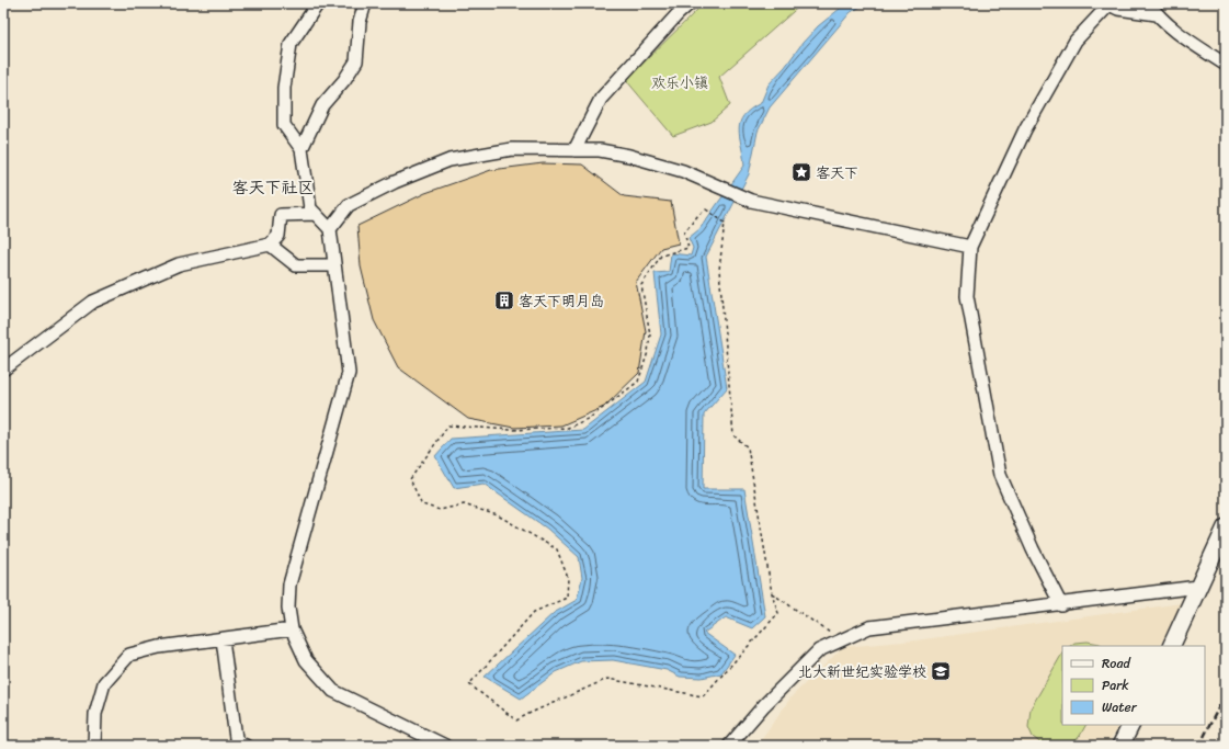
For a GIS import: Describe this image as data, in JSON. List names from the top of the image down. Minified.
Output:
{"districts":["客天下社区"],"parks":["欢乐小镇"],"places":{"place":["客天下"],"building":["客天下明月岛"],"school or university":["北大新世纪实验学校"]},"legend":["Road","Park","Water"]}
